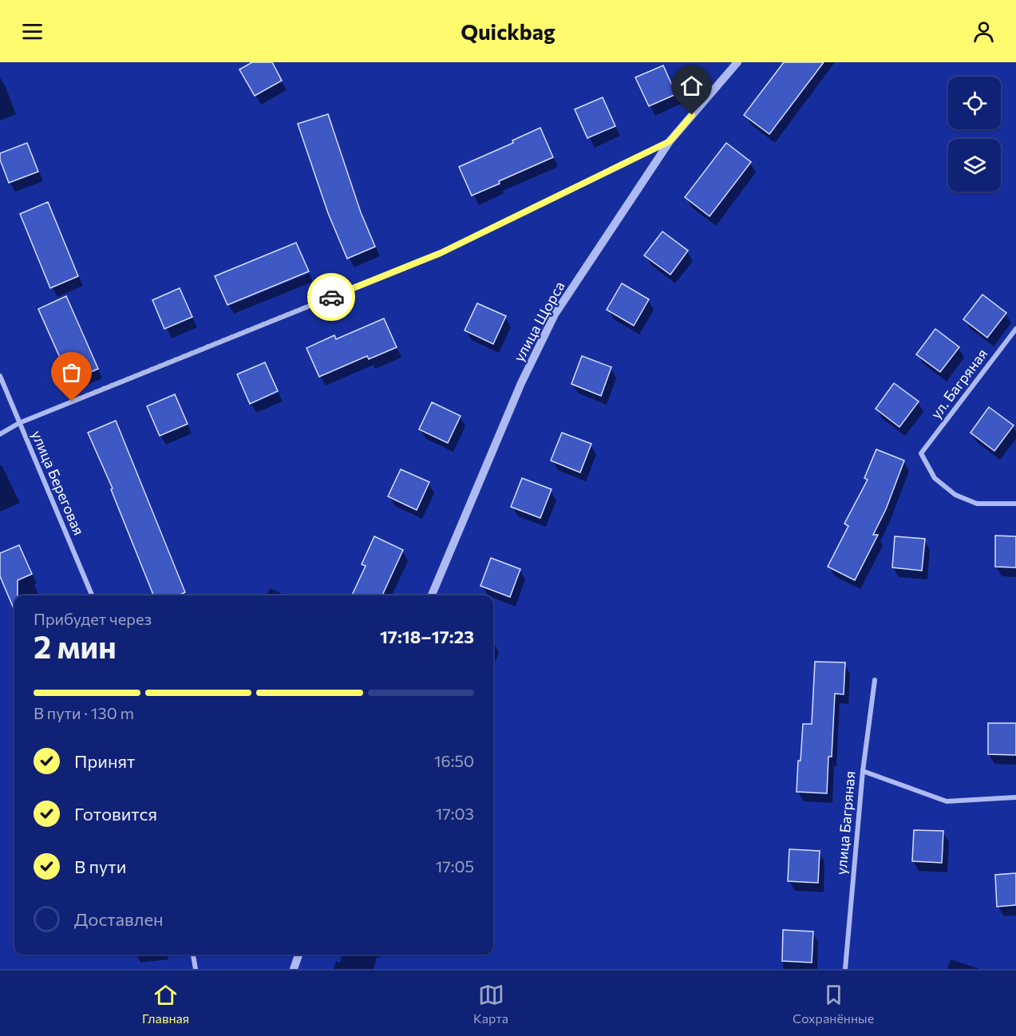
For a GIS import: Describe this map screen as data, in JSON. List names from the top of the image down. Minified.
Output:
{"streets":{"street":["улица Щорса","ул. Багряная","улица Береговая","улица Багряная"]},"page":{"header":"Quickbag","heading":["2 мин","Прибудет через","17:18–17:23"],"bar":"В пути · 130 m","list":[["Принят","16:50"],["Готовится","17:03"],["В пути","17:05"],"Доставлен"],"tabs":["Главная","Карта","Сохранённые"]}}
